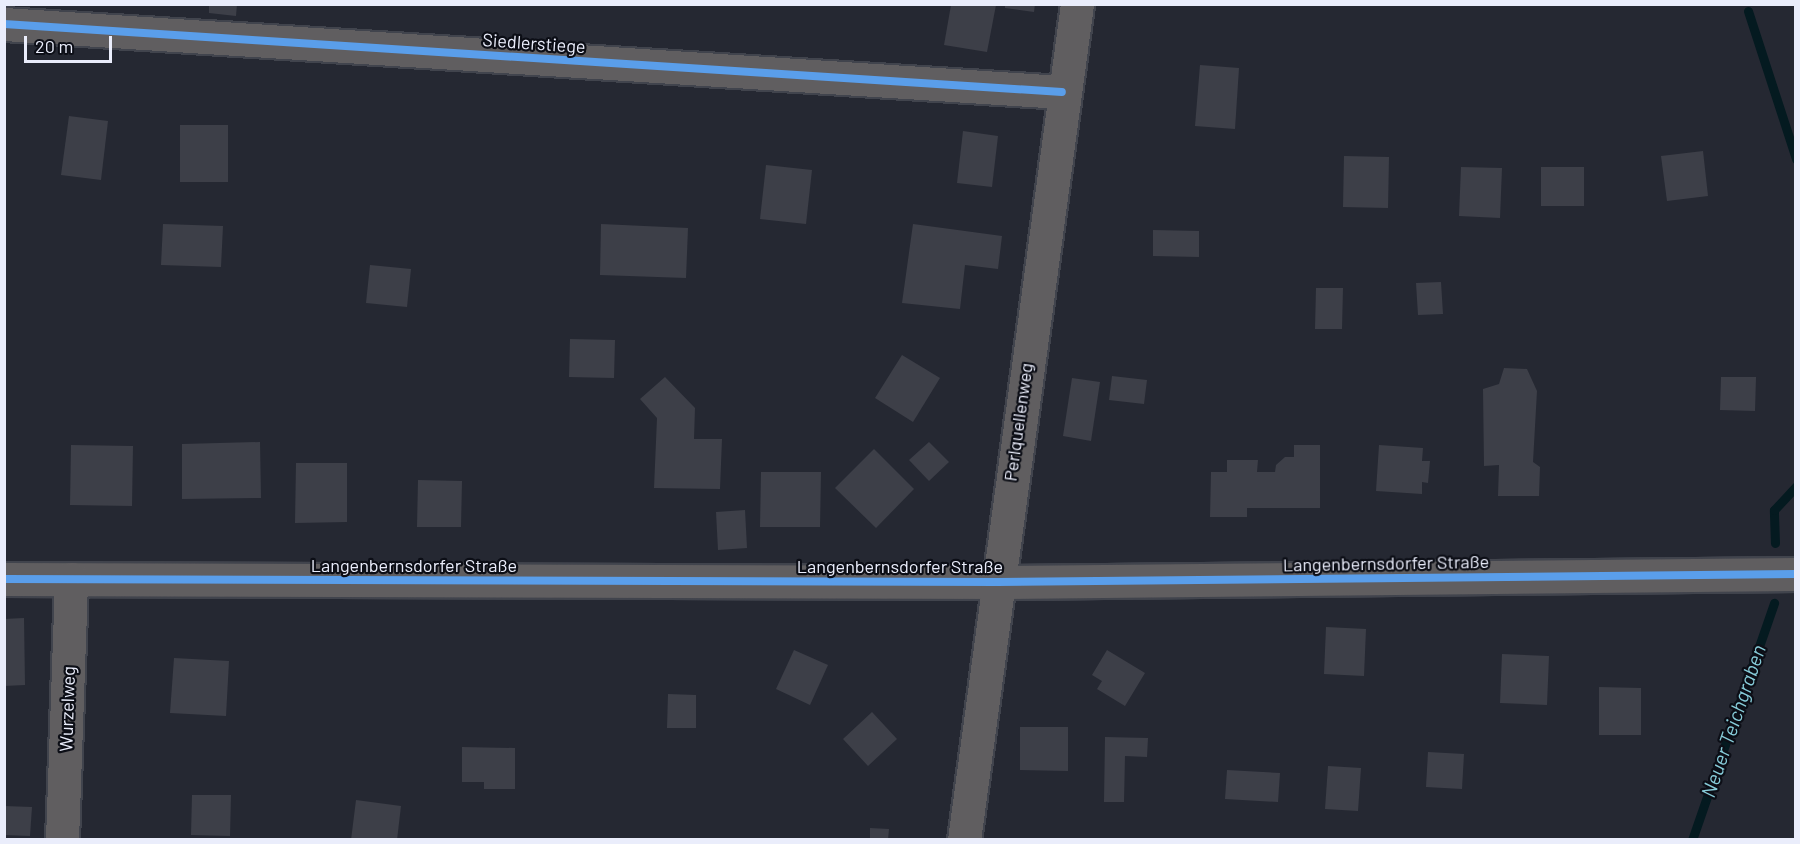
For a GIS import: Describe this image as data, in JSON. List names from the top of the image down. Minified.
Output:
{"streets":{"street":["Siedlerstiege","Perlquellenweg","Langenbernsdorfer Straße","Wurzelweg"]},"crossings":[["Siedlerstiege","Perlquellenweg"],["Perlquellenweg","Langenbernsdorfer Straße"],["Langenbernsdorfer Straße","Wurzelweg"]],"water":["Neuer Teichgraben"],"scale_bar":"20 m"}
